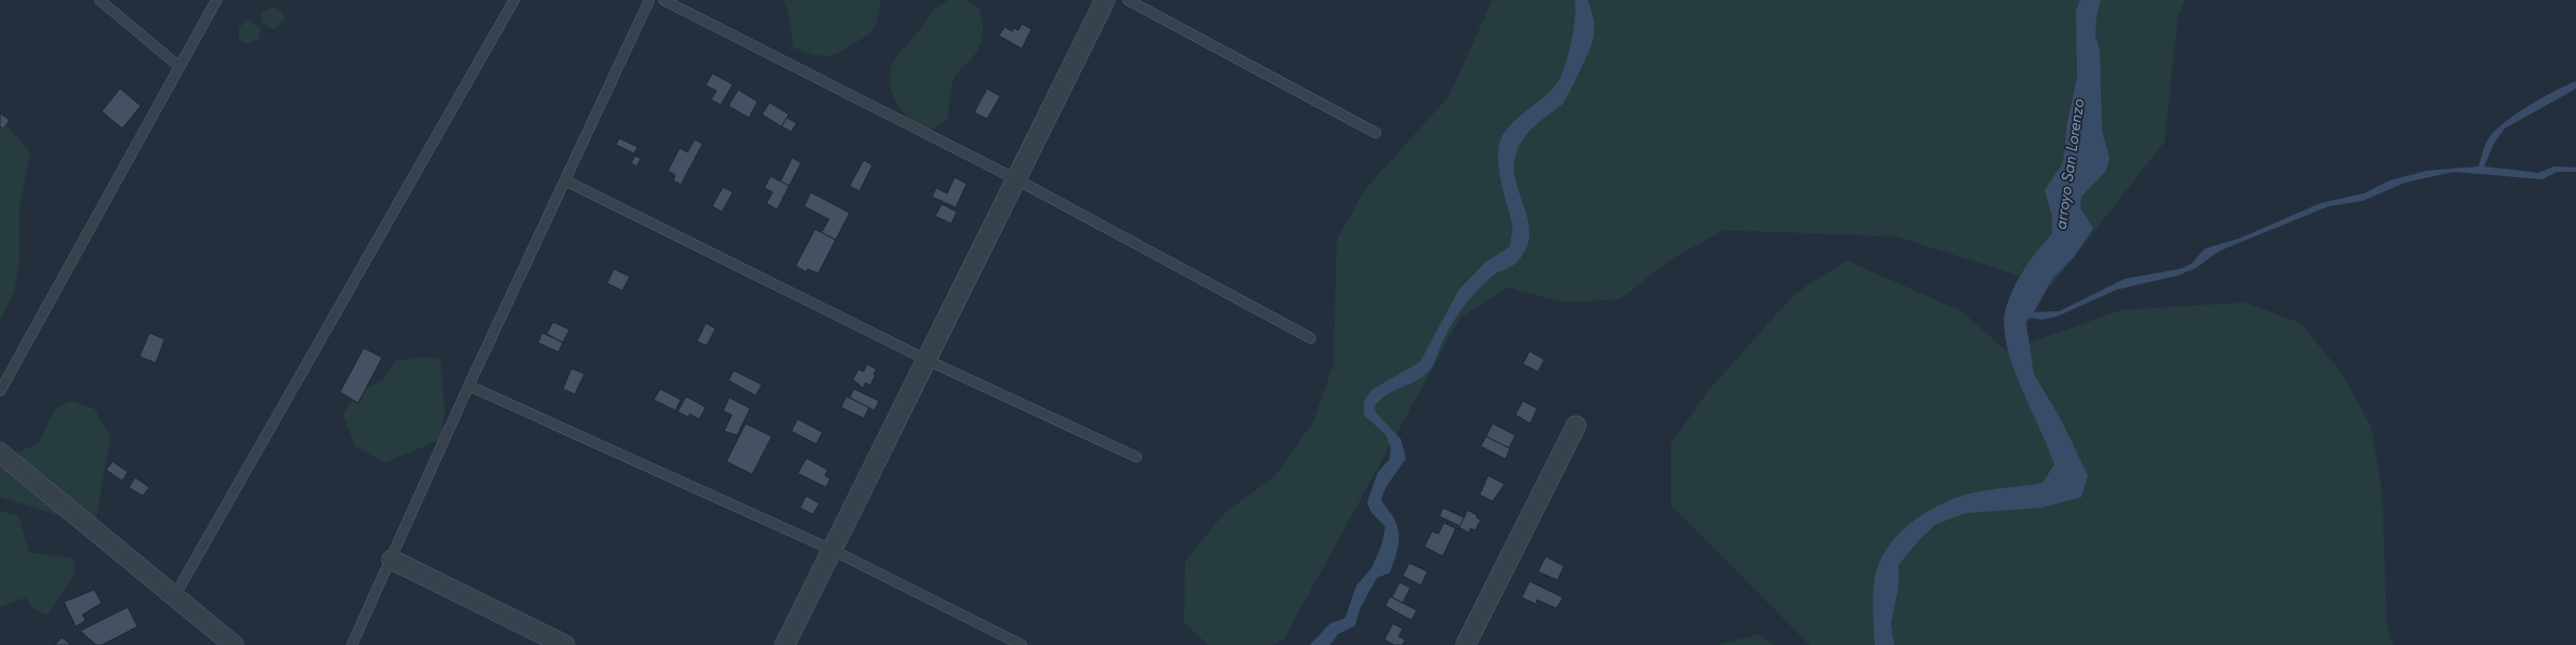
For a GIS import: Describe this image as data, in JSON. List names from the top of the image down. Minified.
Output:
{"water":["arroyo San Lorenzo"]}
